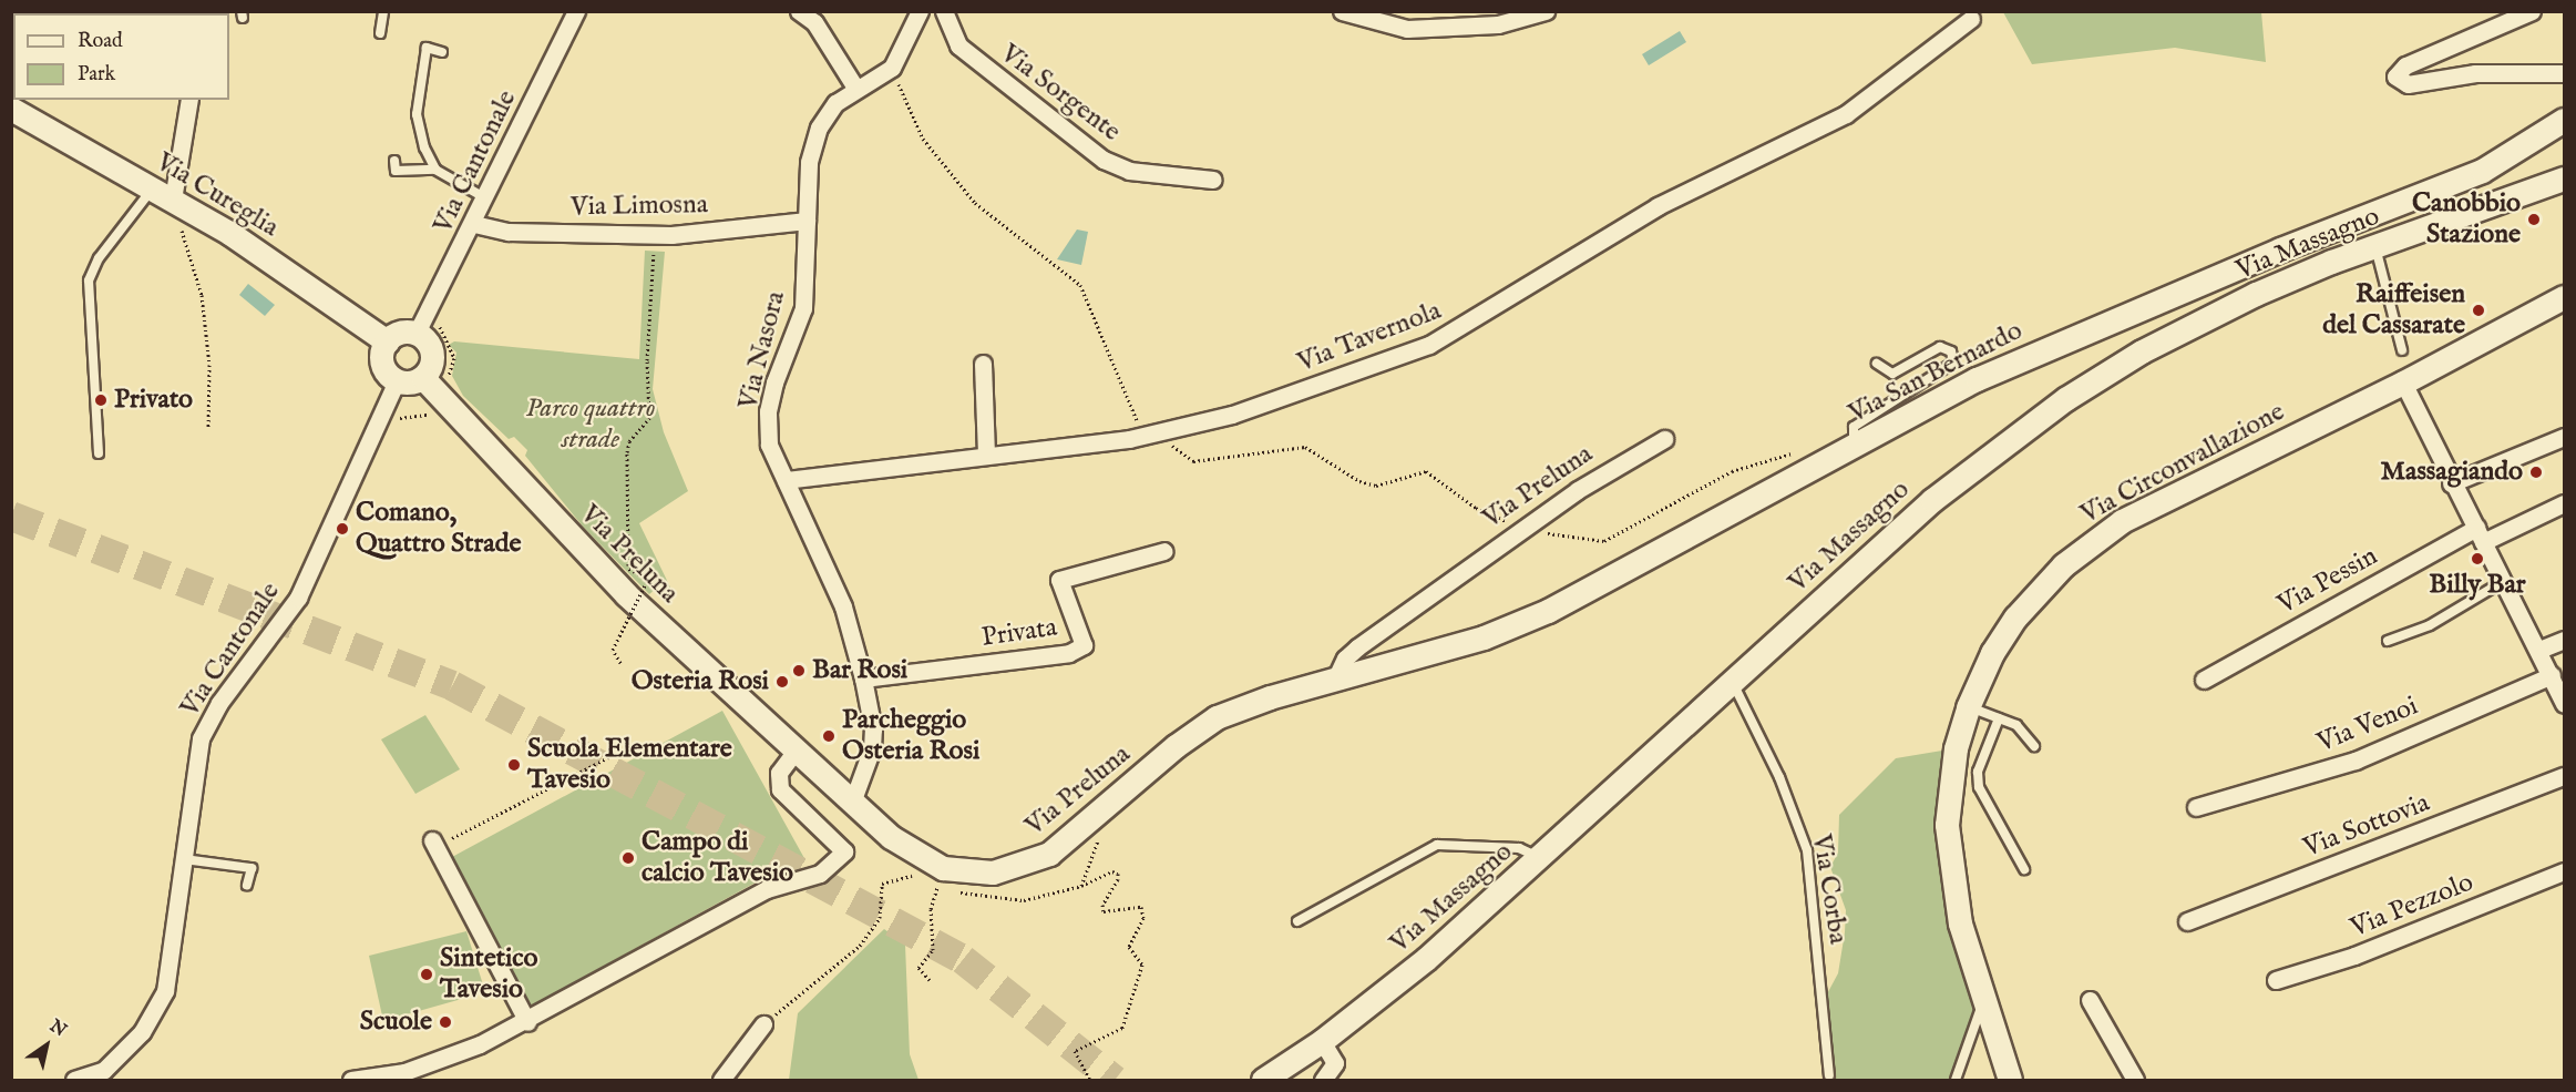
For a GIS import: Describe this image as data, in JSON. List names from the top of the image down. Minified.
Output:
{"streets":{"street":["Via Sorgente","Via Cantonale","Via Cureglia","Via Limosna","Via Massagno","Via Tavernola","Via Nasora","Via San Bernardo","Via Circonvallazione","Via Preluna","Via Pessin","Privata","Via Venoi","Via Sottovia","Via Pezzolo"],"lane":["Via Corba"]},"crossings":[["Via Cantonale","Via Cureglia"],["Via Cantonale","Via Limosna"],["Via Cantonale","Via Preluna"],["Via Cureglia","Via Preluna"],["Via Limosna","Via Nasora"],["Via Massagno","Via Corba"],["Via Tavernola","Via Nasora"],["Via Nasora","Via Preluna"],["Via Nasora","Privata"],["Via San Bernardo","Via Preluna"]],"parks":["Parco quattro strade"],"places":["Canobbio Stazione","Raiffeisen del Cassarate","Privato","Massagiando","Comano, Quattro Strade","Billy Bar","Bar Rosi","Osteria Rosi","Parcheggio Osteria Rosi","Scuola Elementare Tavesio","Campo di calcio Tavesio","Sintetico Tavesio","Scuole"],"legend":["Road","Park"],"north":"top right"}
